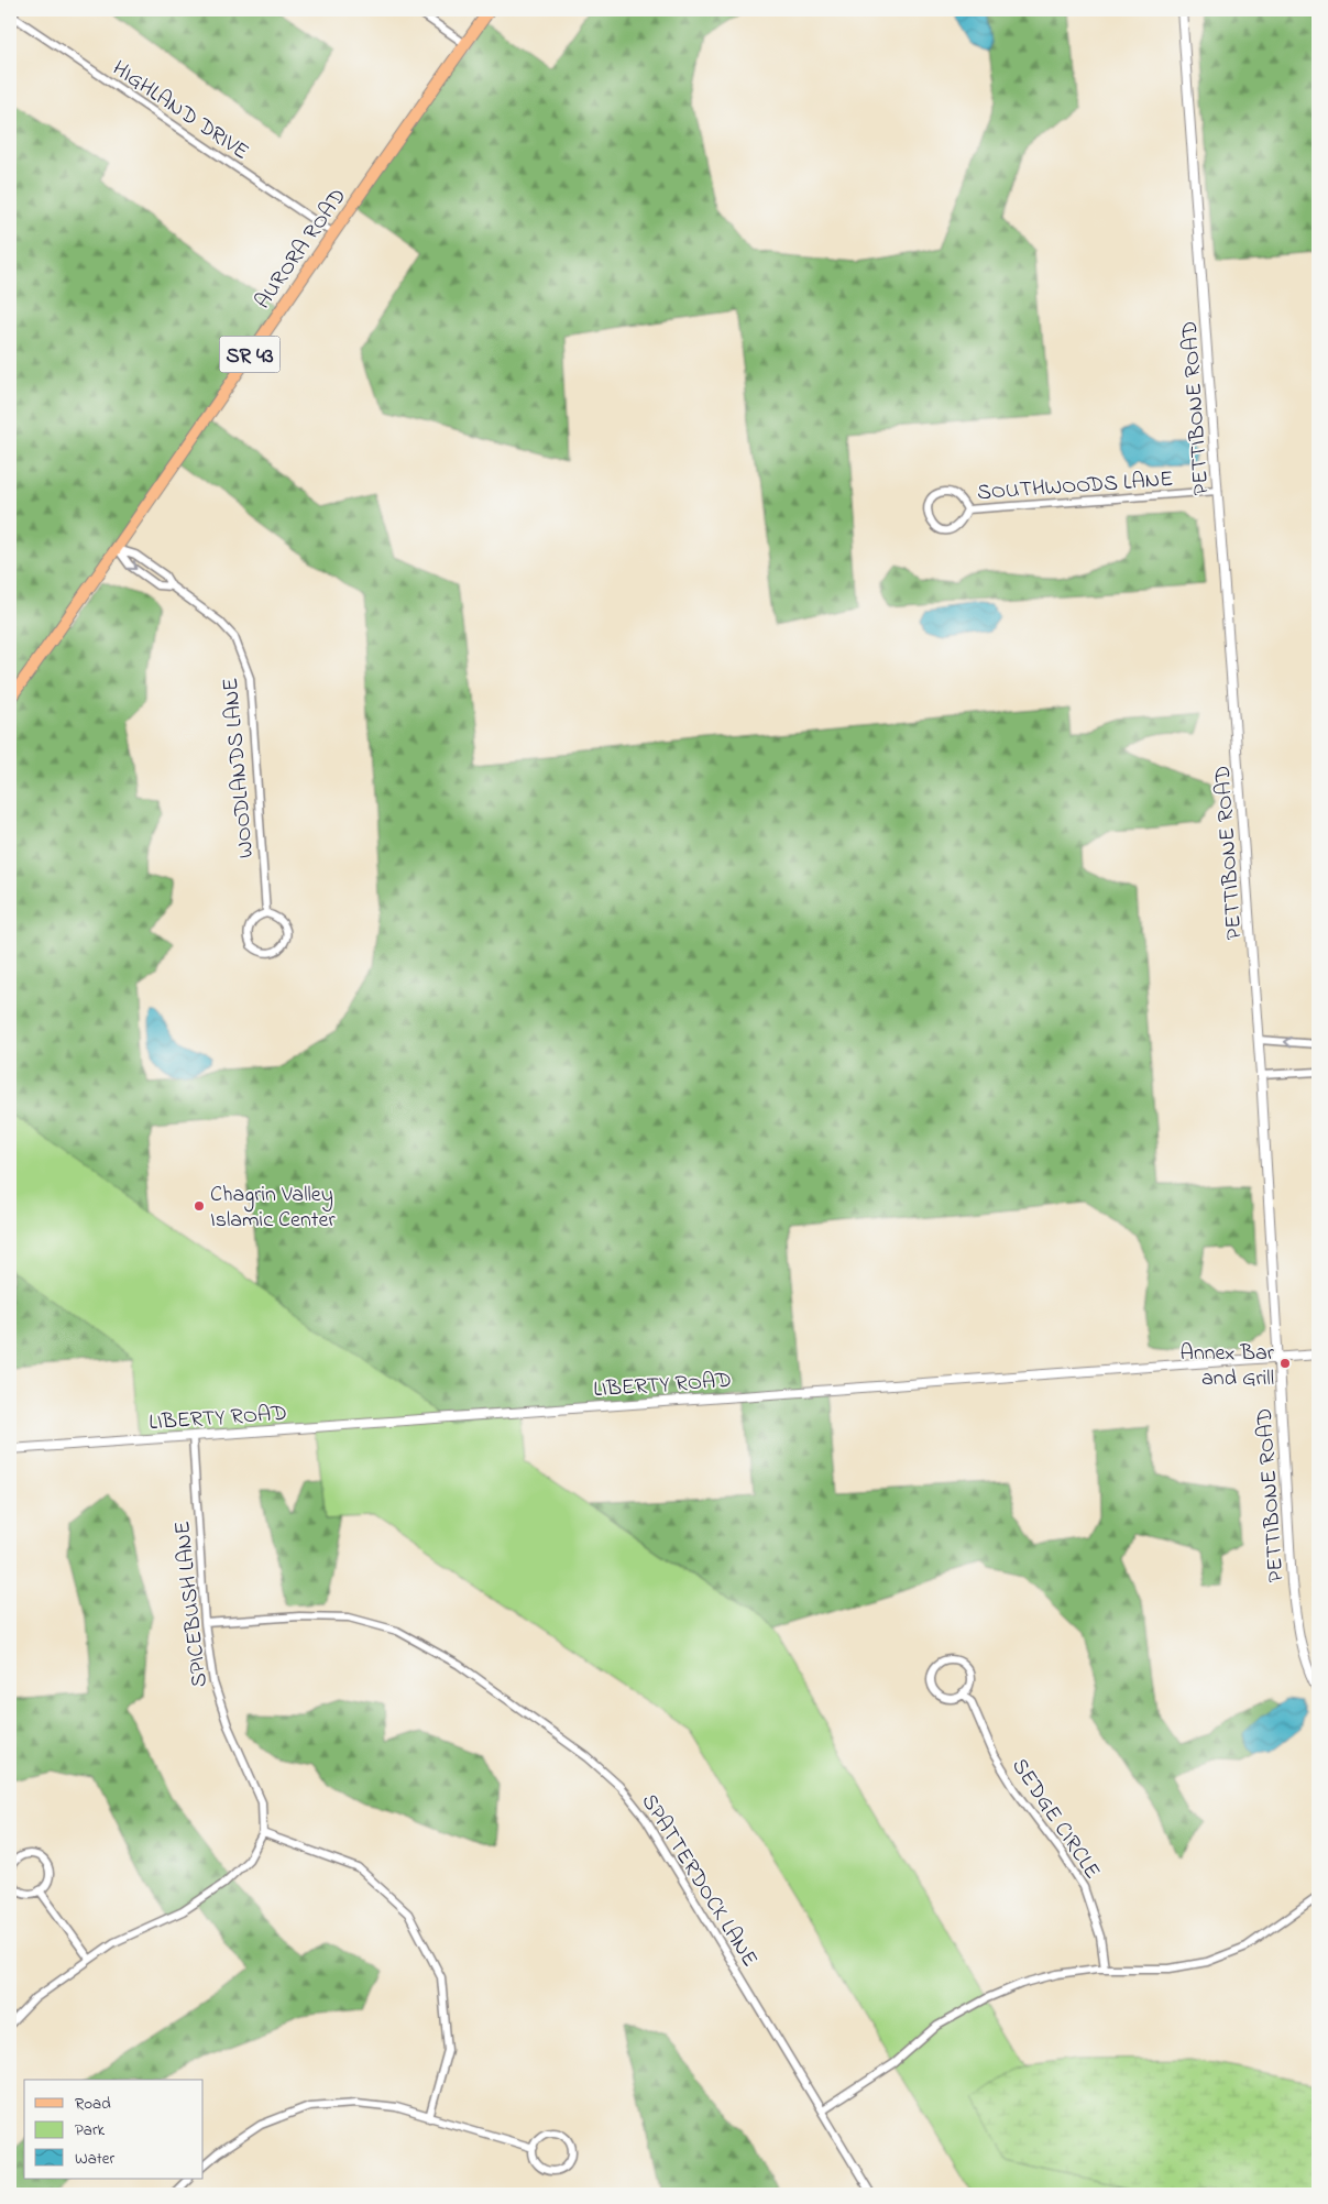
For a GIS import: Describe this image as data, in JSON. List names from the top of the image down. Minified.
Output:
{"streets":{"main road":["AURORA ROAD","SR 43"],"street":["HIGHLAND DRIVE","PETTIBONE ROAD","SOUTHWOODS LANE","WOODLANDS LANE","LIBERTY ROAD","SPICEBUSH LANE","SEDGE CIRCLE","SPATTERDOCK LANE"]},"crossings":[["HIGHLAND DRIVE","AURORA ROAD"],["AURORA ROAD","WOODLANDS LANE"],["PETTIBONE ROAD","SOUTHWOODS LANE"],["PETTIBONE ROAD","LIBERTY ROAD"],["LIBERTY ROAD","SPICEBUSH LANE"],["SPICEBUSH LANE","SPATTERDOCK LANE"]],"places":["Chagrin Valley Islamic Center","Annex Bar and Grill"],"legend":["Road","Park","Water"]}
